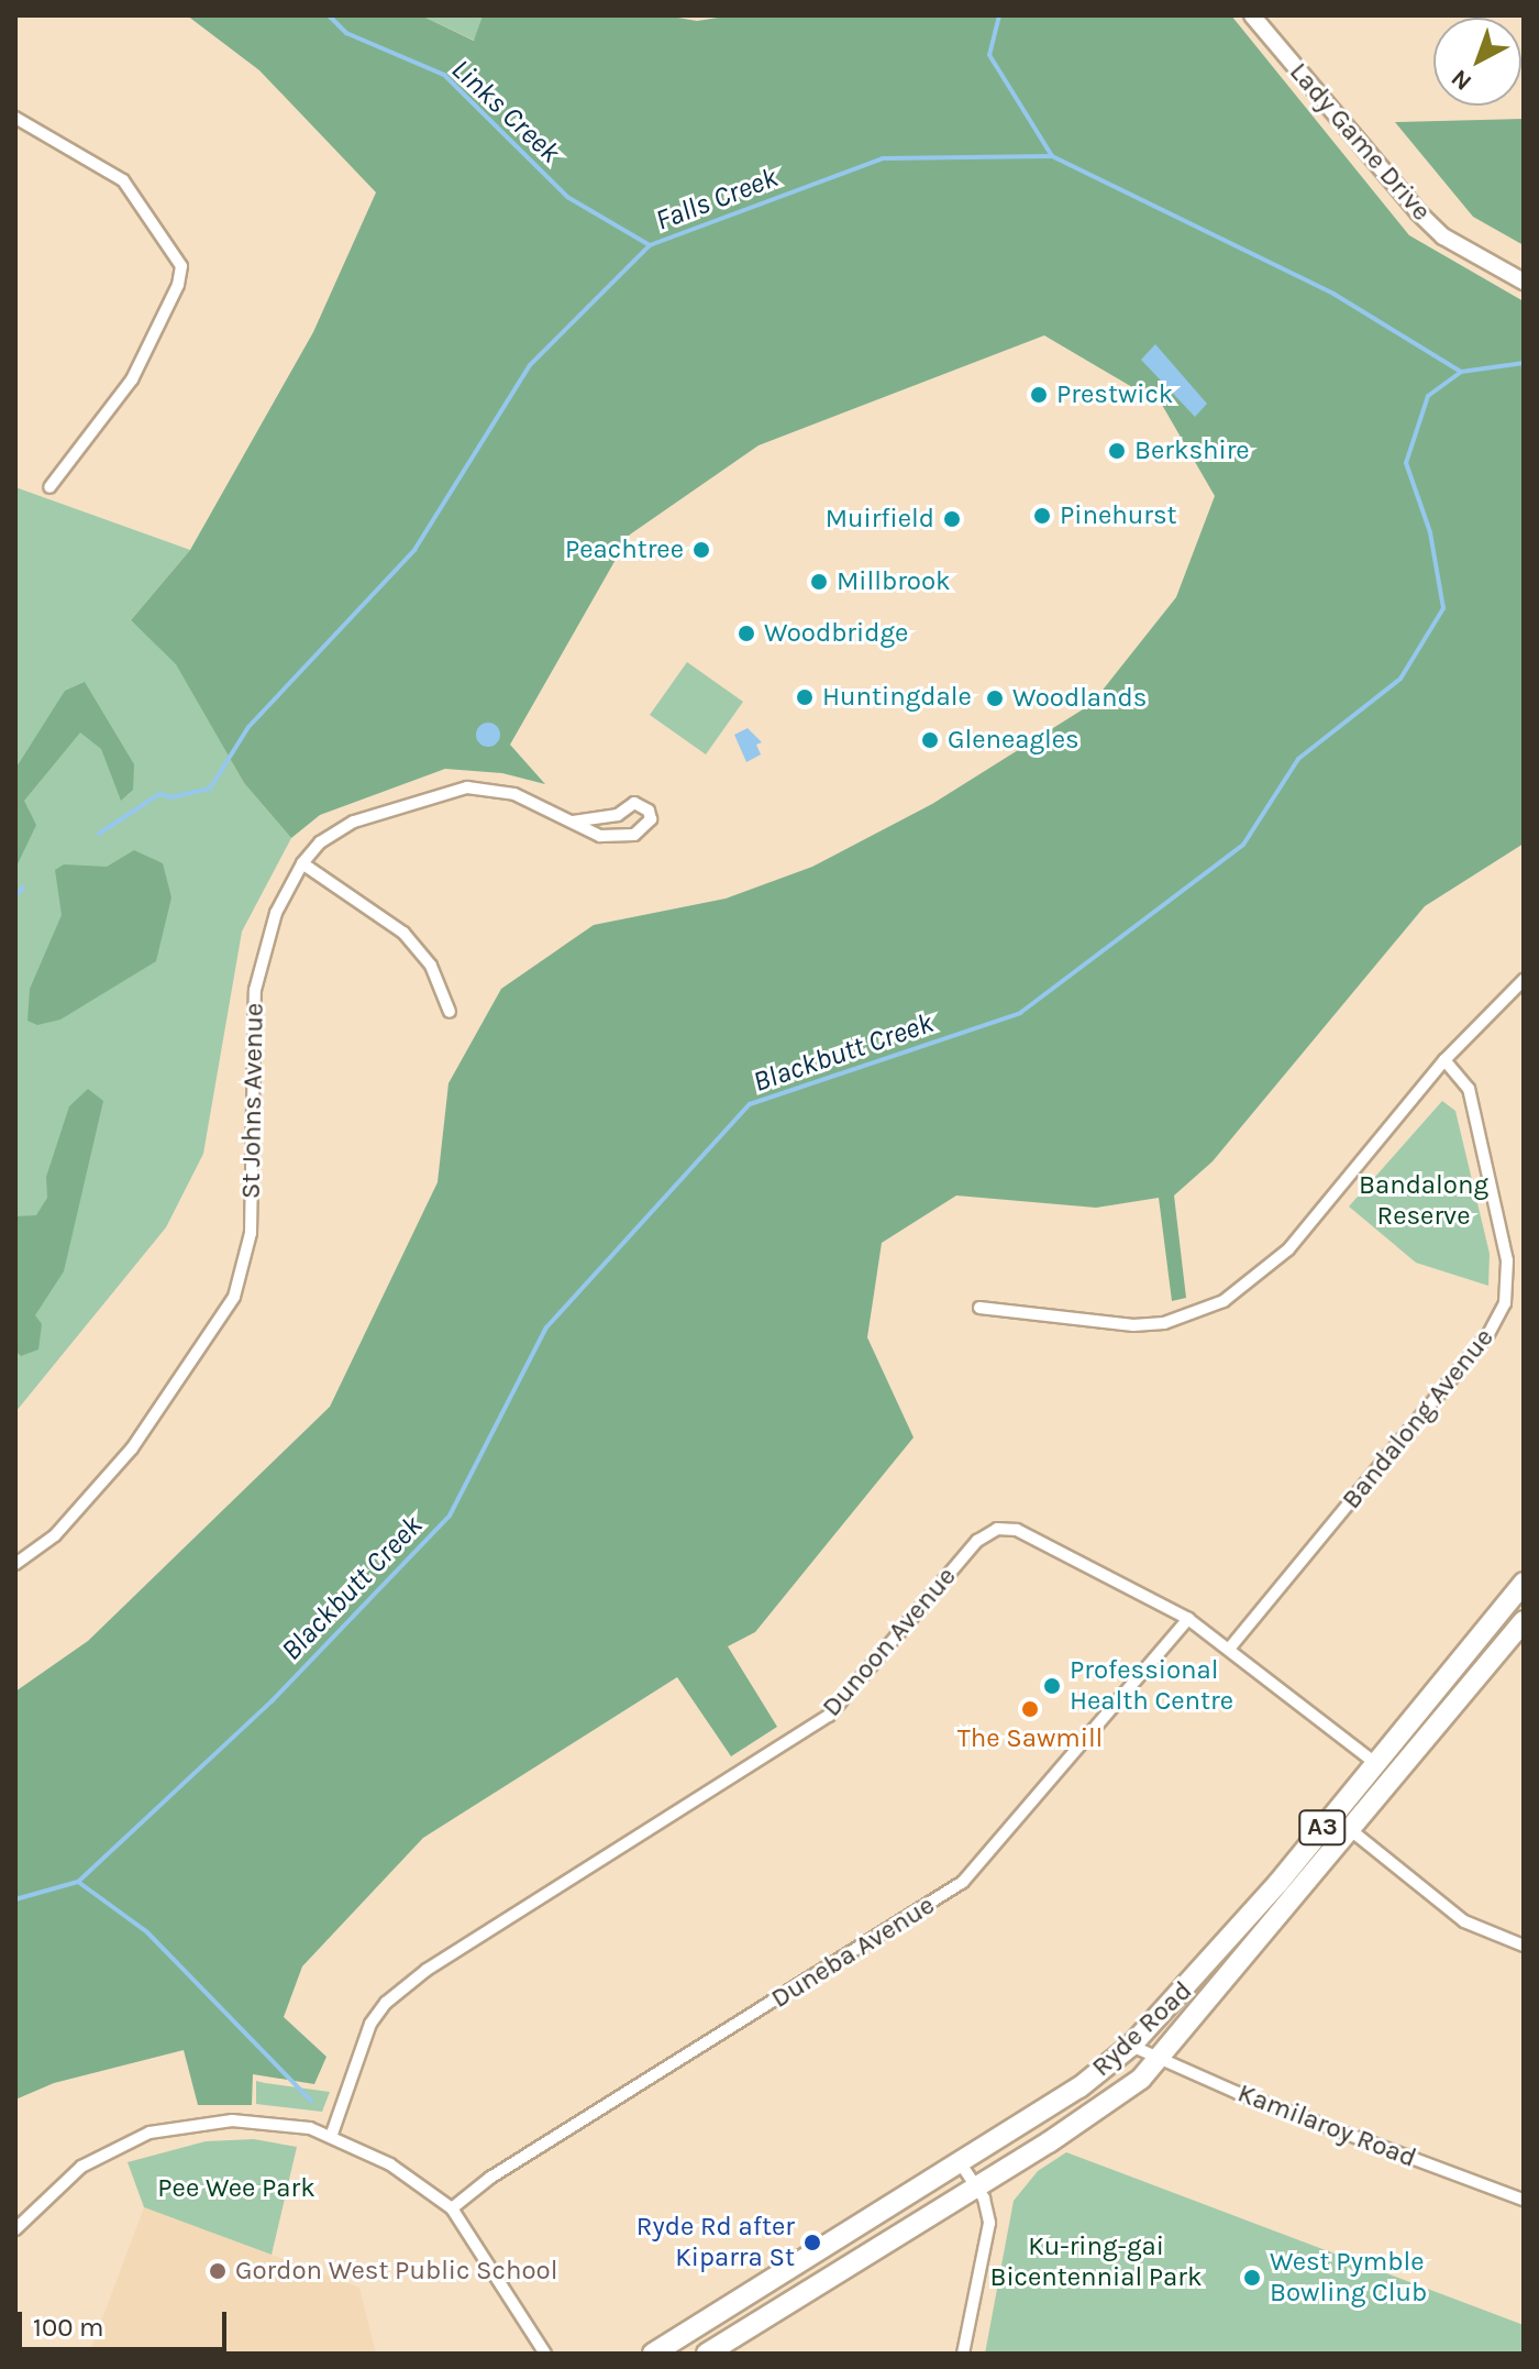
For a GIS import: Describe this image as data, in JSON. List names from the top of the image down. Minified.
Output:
{"streets":{"highway":["A3","Ryde Road"],"main road":["Lady Game Drive"],"street":["St Johns Avenue","Bandalong Avenue","Dunoon Avenue","Duneba Avenue","Kamilaroy Road"]},"crossings":[["Bandalong Avenue","Dunoon Avenue"],["Dunoon Avenue","Duneba Avenue"],["Dunoon Avenue","Ryde Road"],["Ryde Road","Kamilaroy Road"]],"water":["Links Creek","Falls Creek","Blackbutt Creek"],"parks":["Bandalong Reserve","Pee Wee Park","Ku-ring-gai Bicentennial Park"],"places":["Prestwick","Berkshire","Pinehurst","Muirfield","Peachtree","Millbrook","Woodbridge","Huntingdale","Woodlands","Gleneagles","Professional Health Centre","The Sawmill","Ryde Rd after Kiparra St","Gordon West Public School","West Pymble Bowling Club"],"scale_bar":"100 m","north":"bottom left"}
